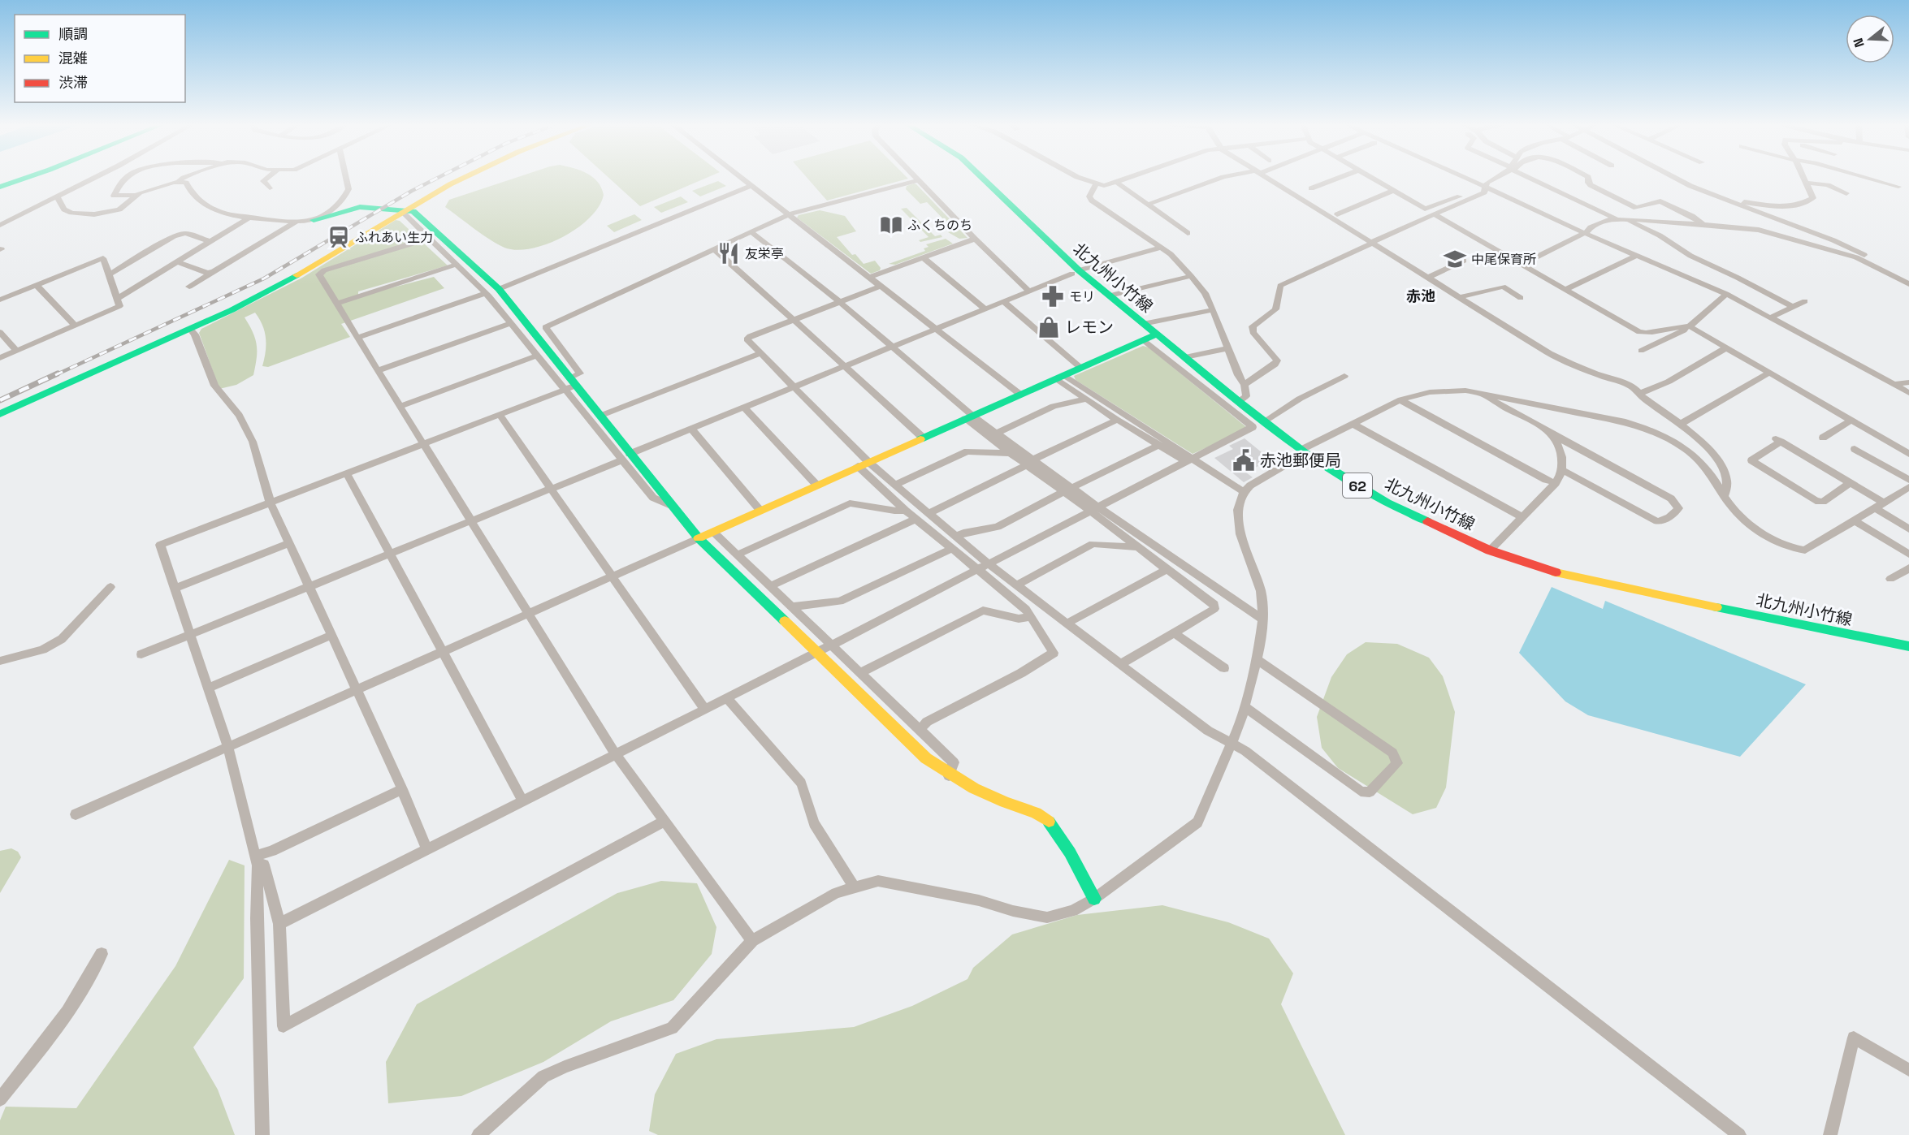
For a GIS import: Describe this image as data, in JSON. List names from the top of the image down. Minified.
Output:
{"streets":{"street":["北九州小竹線","62"]},"districts":["赤池"],"places":{"library":["ふくちのち"],"station":["ふれあい生力"],"restaurant":["友栄亭"],"school or university":["中尾保育所"],"pharmacy":["モリ"],"shop":["レモン"],"public building":["赤池郵便局"]},"legend":["順調","混雑","渋滞"],"north":"left"}
